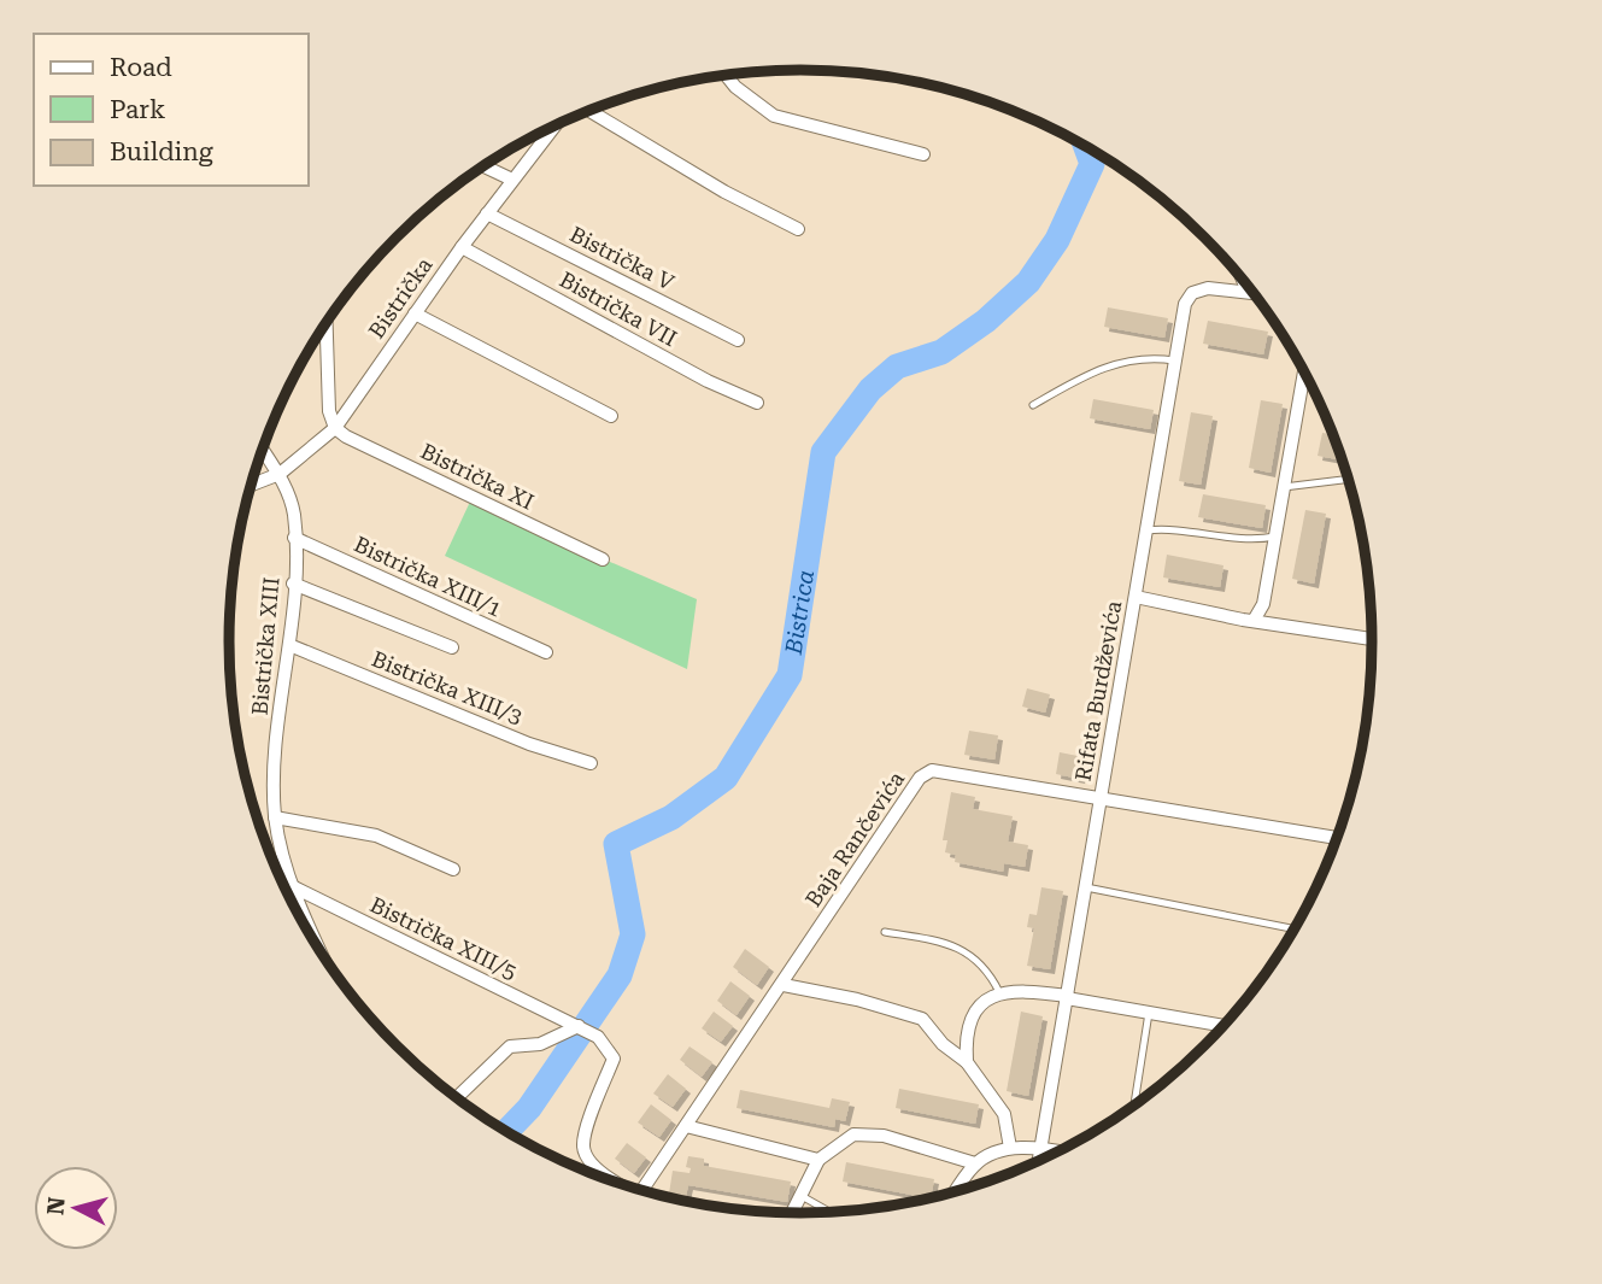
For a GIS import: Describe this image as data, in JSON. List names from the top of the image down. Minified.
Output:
{"streets":{"street":["Bistrička V","Bistrička","Bistrička VII","Bistrička XI","Bistrička XIII/1","Bistrička XIII","Bistrička XIII/3","Rifata Burdževića","Baja Rančevića","Bistrička XIII/5"]},"crossings":[["Bistrička V","Bistrička"],["Bistrička","Bistrička VII"],["Bistrička","Bistrička XI"],["Bistrička","Bistrička XIII"],["Bistrička XIII/1","Bistrička XIII"],["Bistrička XIII","Bistrička XIII/3"],["Bistrička XIII","Bistrička XIII/5"],["Rifata Burdževića","Baja Rančevića"]],"water":["Bistrica"],"legend":["Road","Park","Building"],"north":"left"}
